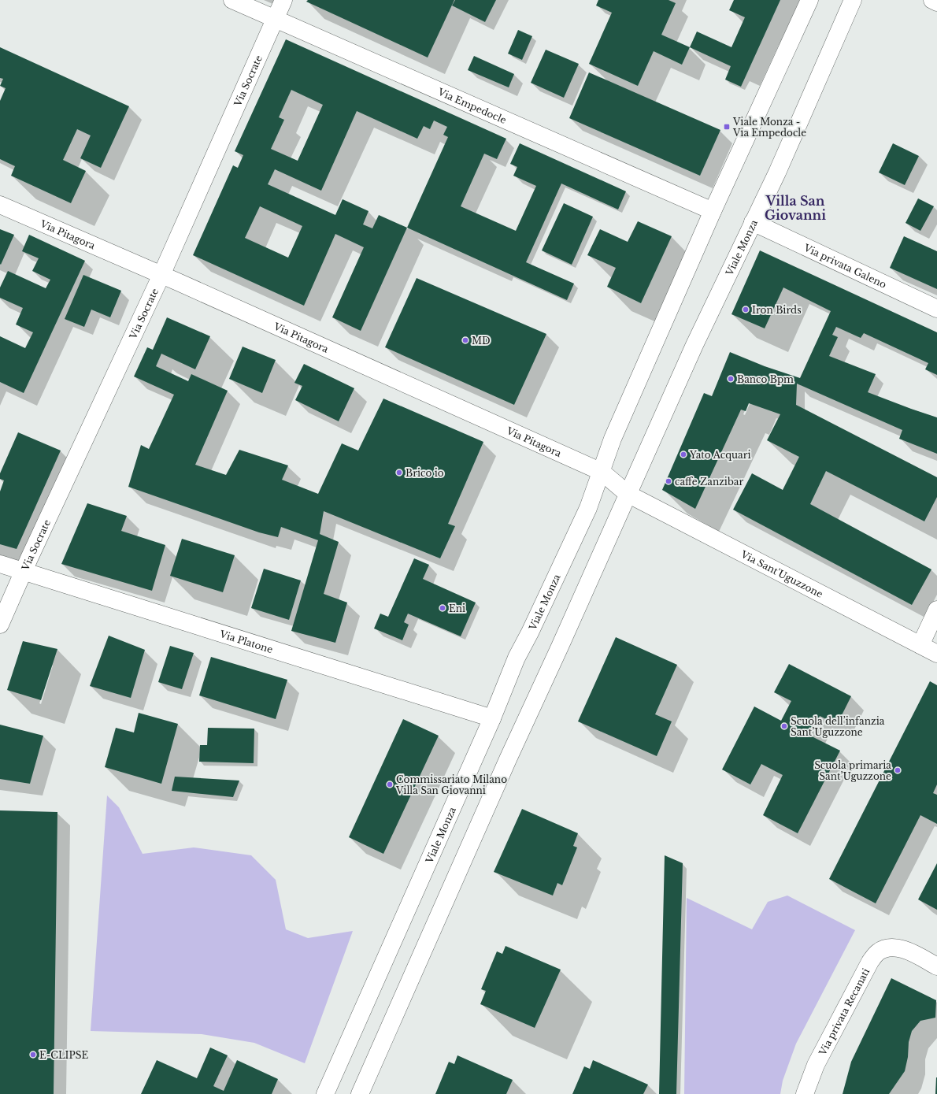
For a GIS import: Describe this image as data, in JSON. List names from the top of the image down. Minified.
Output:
{"streets":{"street":["Via Socrate","Via Empedocle","Via Pitagora","Viale Monza","Via privata Galeno","Via Sant'Uguzzone","Via Platone","Via privata Recanati"]},"crossings":[["Via Socrate","Via Empedocle"],["Via Socrate","Via Pitagora"],["Via Socrate","Via Platone"],["Via Empedocle","Viale Monza"],["Via Pitagora","Viale Monza"],["Viale Monza","Via privata Galeno"],["Viale Monza","Via Sant'Uguzzone"],["Viale Monza","Via Platone"]],"districts":["Villa San Giovanni"],"places":{"transit":["Viale Monza - Via Empedocle"],"other":["Iron Birds","MD","Banco Bpm","Yato Acquari","Brico io","caffe Zanzibar","Eni","Scuola dell’infanzia Sant’Uguzzone","Scuola primaria Sant’Uguzzone","Commissariato Milano Villa San Giovanni","E-CLIPSE"]}}
